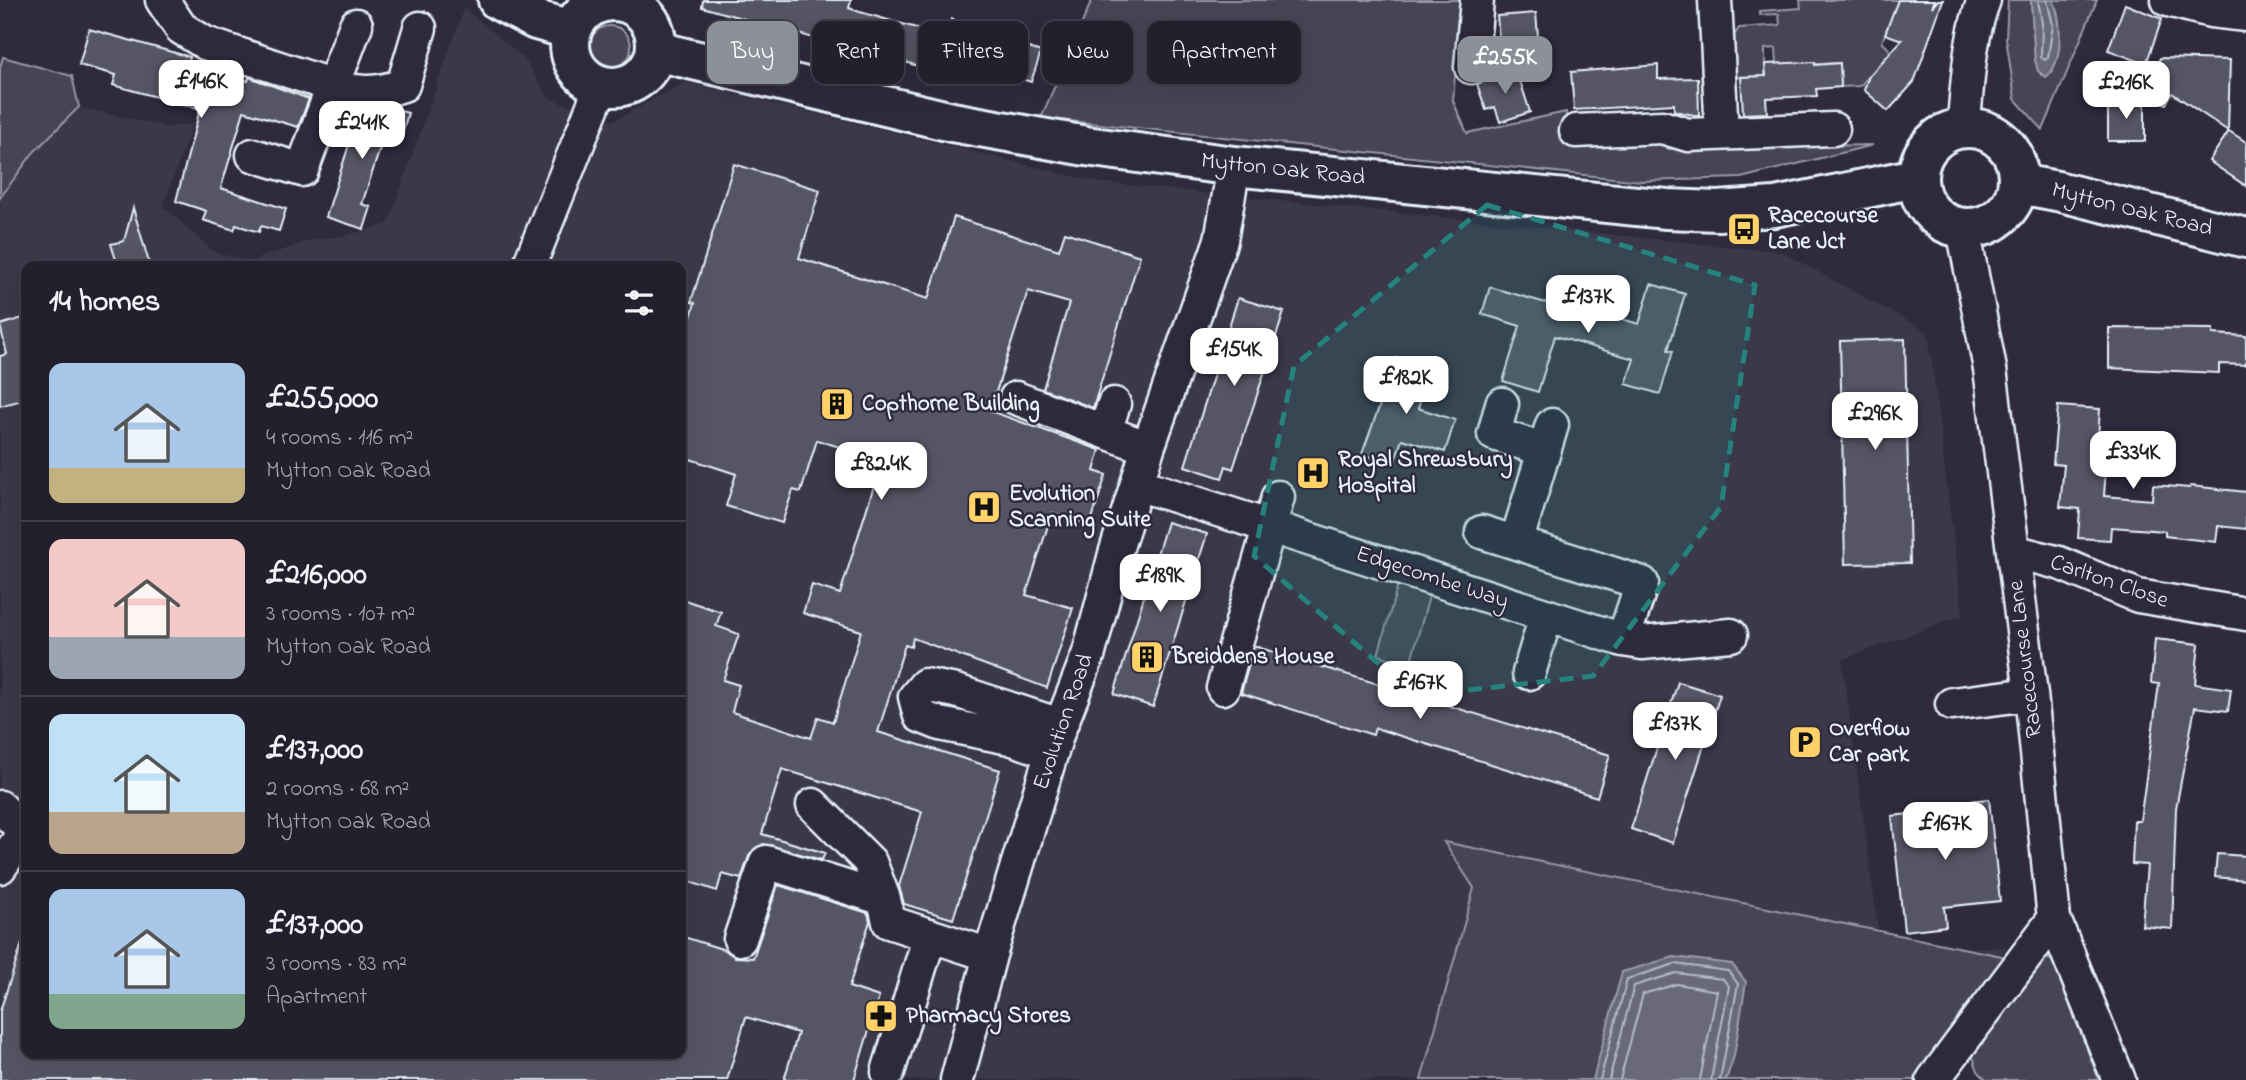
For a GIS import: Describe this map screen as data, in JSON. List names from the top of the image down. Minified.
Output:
{"streets":{"main road":["Mytton Oak Road"],"street":["Edgecombe Way","Carlton Close","Racecourse Lane","Evolution Road"]},"crossings":[["Mytton Oak Road","Racecourse Lane"],["Mytton Oak Road","Evolution Road"],["Edgecombe Way","Evolution Road"],["Carlton Close","Racecourse Lane"]],"places":{"bus stop":["Racecourse Lane Jct"],"building":["Copthorne Building","Breiddens House"],"hospital":["Royal Shrewsbury Hospital","Evolution Scanning Suite"],"parking":["Overflow Car park"],"pharmacy":["Pharmacy Stores"]},"page":{"chip":["Buy","Rent","Filters","New","Apartment"],"price":["£255K","£146K","£216K","£241K","£137K","£154K","£182K","£296K","£334K","£82.4K","£189K","£167K","£137K","£167K"],"heading":"14 homes","list":[{"name":"£255,000","note":"4 rooms · 116 m² · Mytton Oak Road"},{"name":"£216,000","note":"3 rooms · 107 m² · Mytton Oak Road"},{"name":"£137,000","note":"2 rooms · 68 m² · Mytton Oak Road"},{"name":"£137,000","note":"3 rooms · 83 m² · Apartment"}]}}
